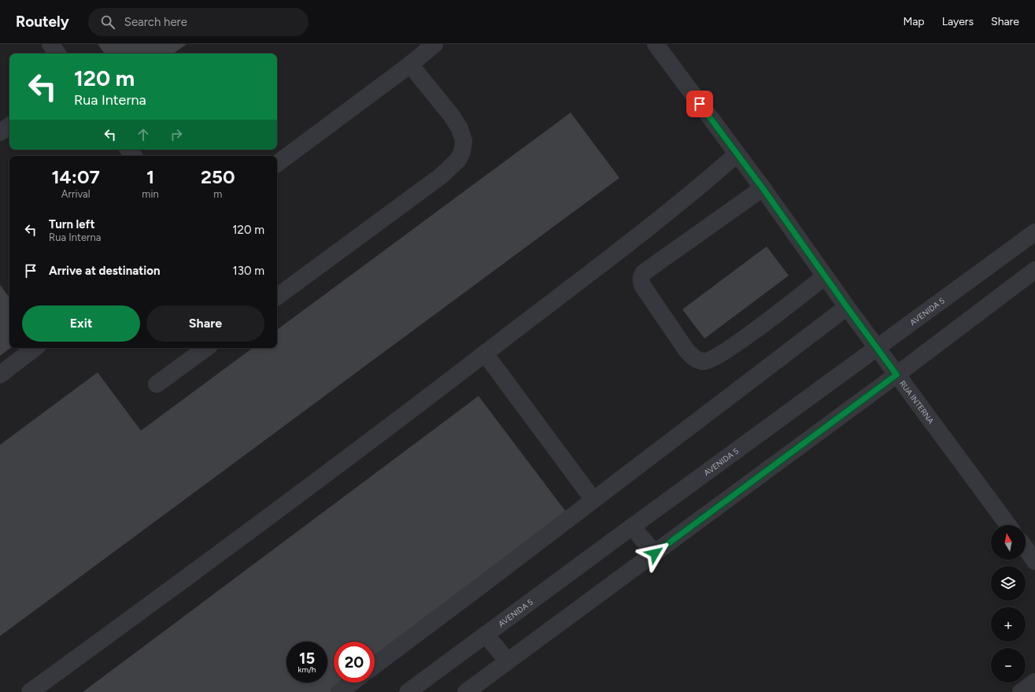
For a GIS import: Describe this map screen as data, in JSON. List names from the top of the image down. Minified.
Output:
{"streets":{"lane":["AVENIDA 5","RUA INTERNA"]},"crossings":[["AVENIDA 5","RUA INTERNA"]],"north":"top","page":{"header":"Routely","search":"Search here","nav":["Map","Layers","Share"],"turn":["120 m","Rua Interna"],"eta":["14:07","Arrival","1","min","250","m"],"list":[{"name":"Turn left","note":"Rua Interna","value":"120 m"},{"name":"Arrive at destination","value":"130 m"}],"buttons":["Exit","Share"],"map_buttons":["+","−"],"speed":"15 km/h","limit":"20"}}
